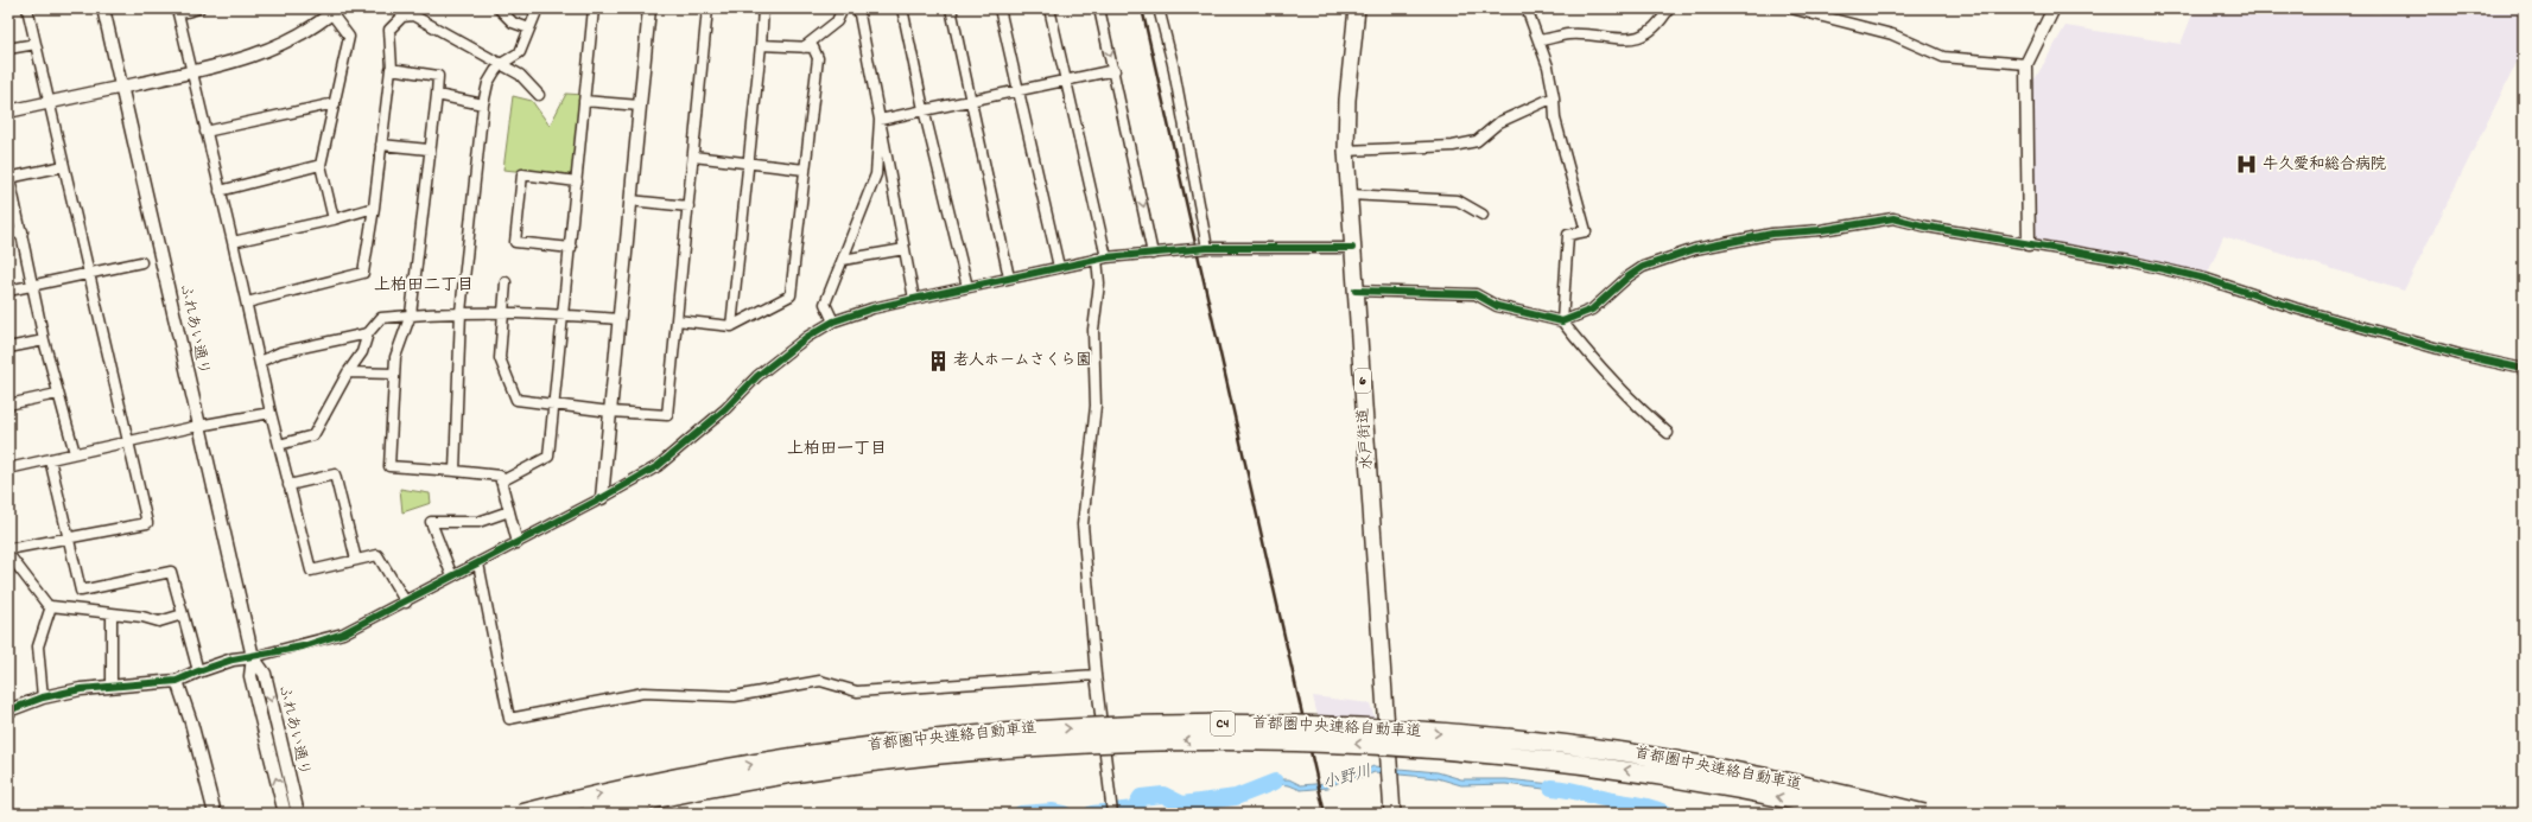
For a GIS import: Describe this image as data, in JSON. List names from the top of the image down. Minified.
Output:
{"streets":{"highway":["6","水戸街道","C4","首都圏中央連絡自動車道"],"street":["ふれあい通り"]},"districts":["上柏田二丁目","上柏田一丁目"],"water":["小野川"],"places":{"hospital":["牛久愛和総合病院"],"building":["老人ホームさくら園"]}}
